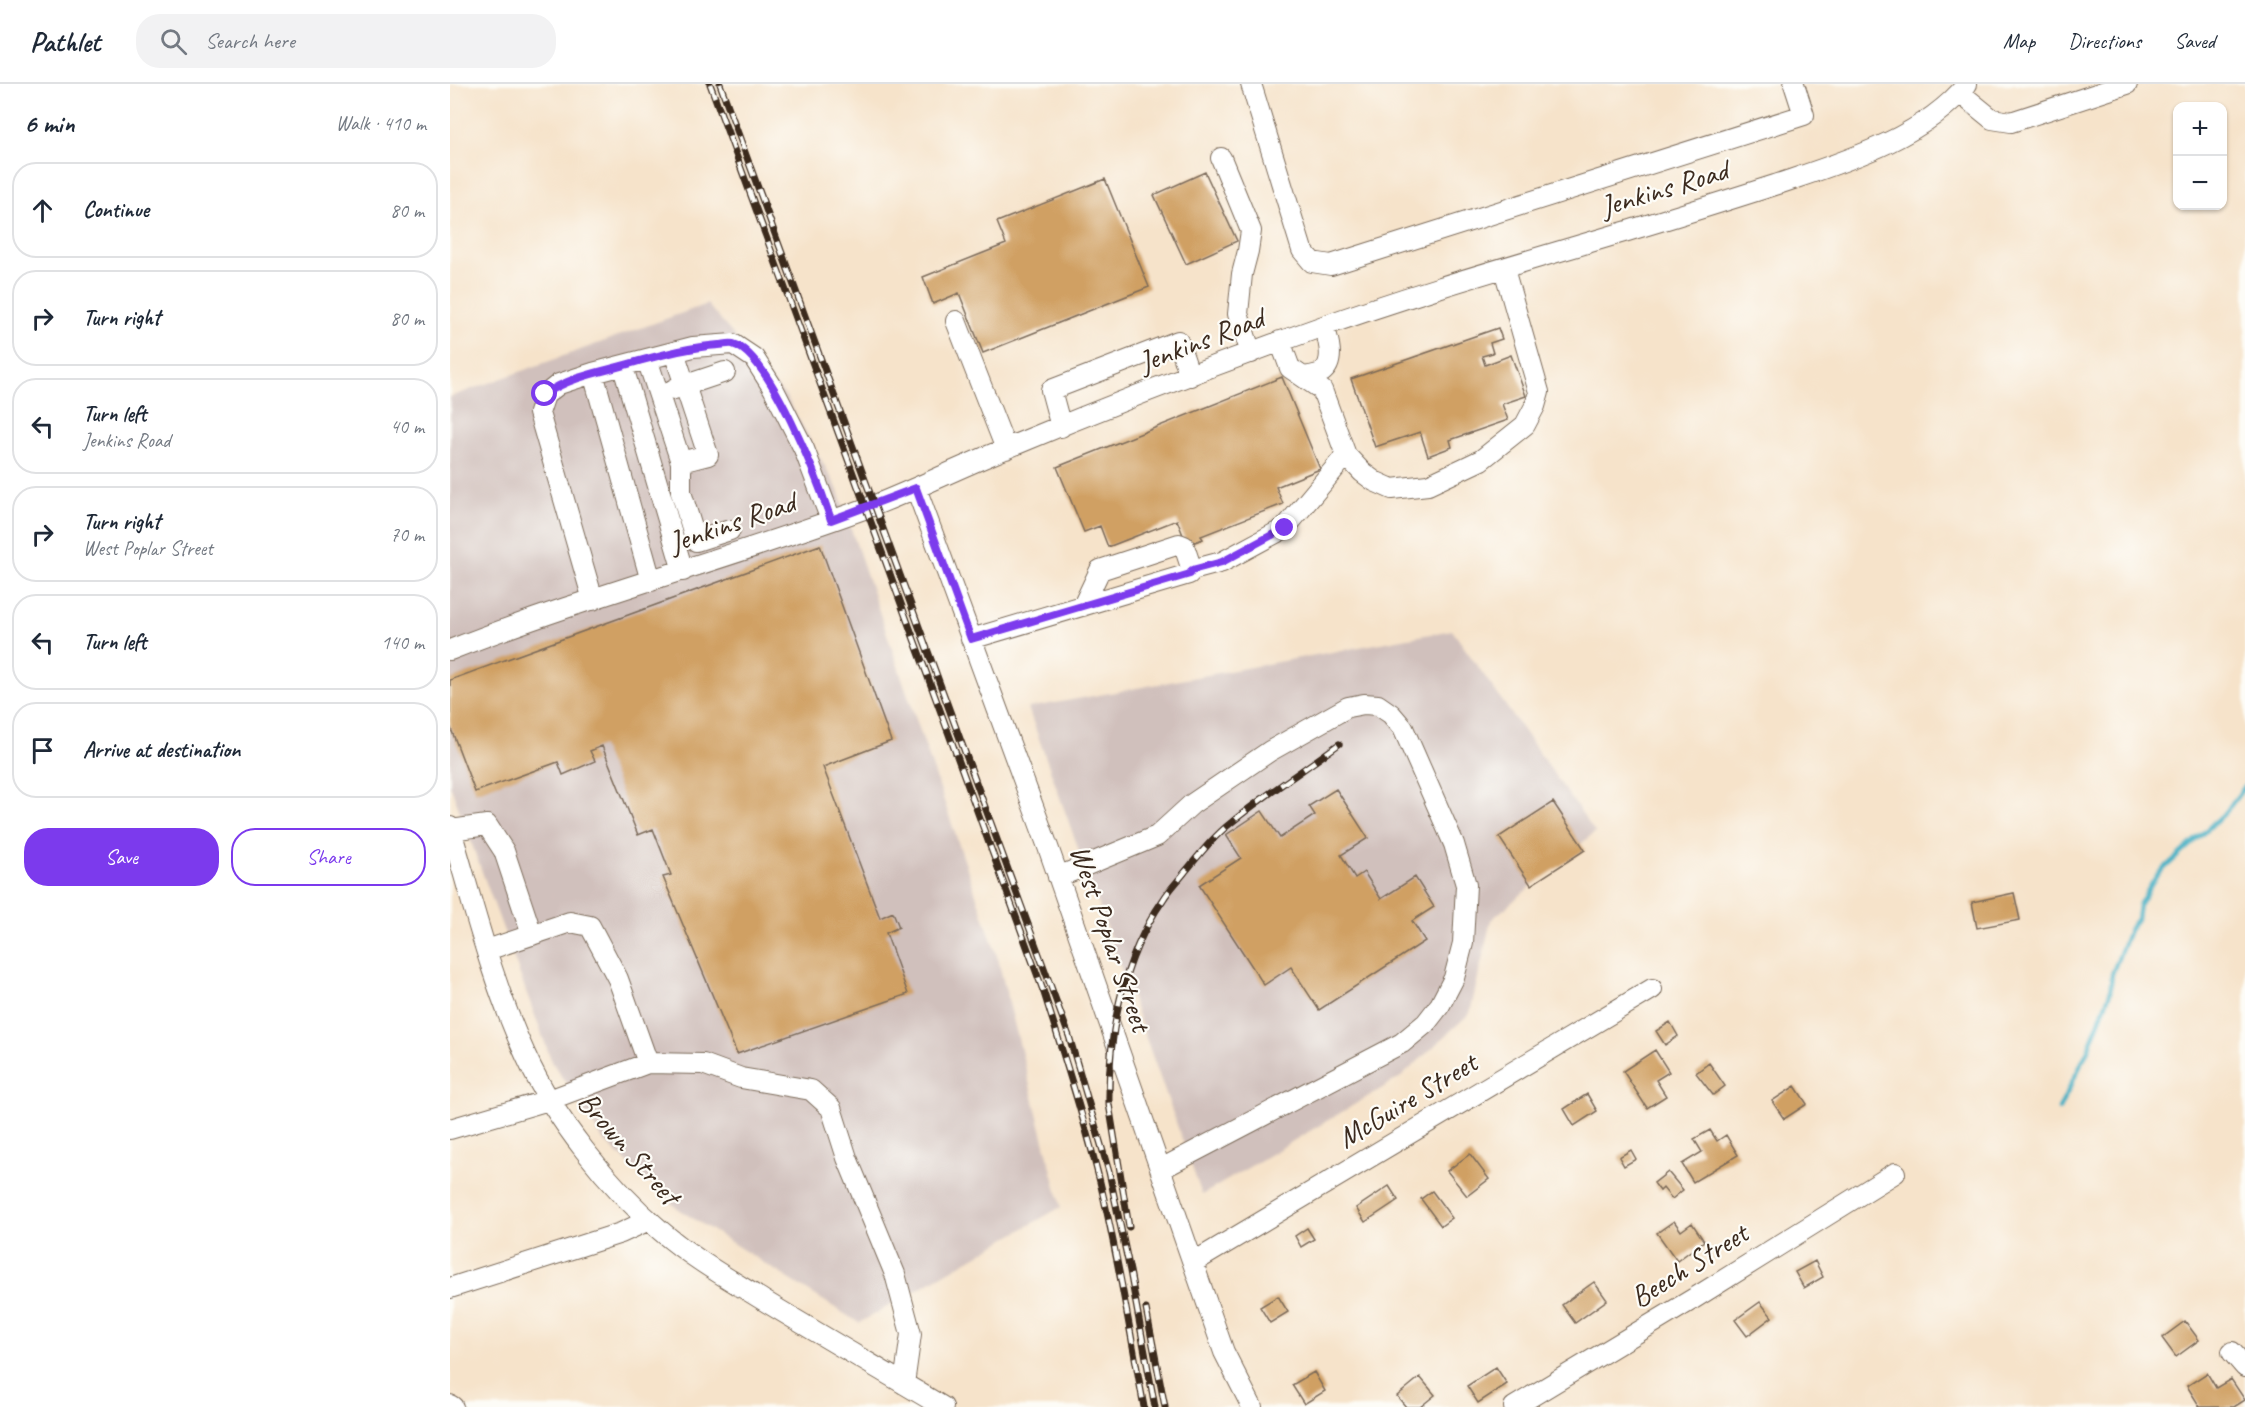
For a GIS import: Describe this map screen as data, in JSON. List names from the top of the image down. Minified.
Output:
{"streets":{"street":["Jenkins Road","West Poplar Street","McGuire Street","Brown Street","Beech Street"]},"crossings":[["Jenkins Road","West Poplar Street"],["West Poplar Street","McGuire Street"]],"page":{"header":"Pathlet","search":"Search here","nav":["Map","Directions","Saved"],"heading":["6 min","Walk · 410 m"],"map_buttons":["+","−"],"list":[["Continue","80 m"],["Turn right","80 m"],["Turn left","Jenkins Road","40 m"],["Turn right","West Poplar Street","70 m"],["Turn left","140 m"],"Arrive at destination"],"buttons":["Save","Share"]}}
